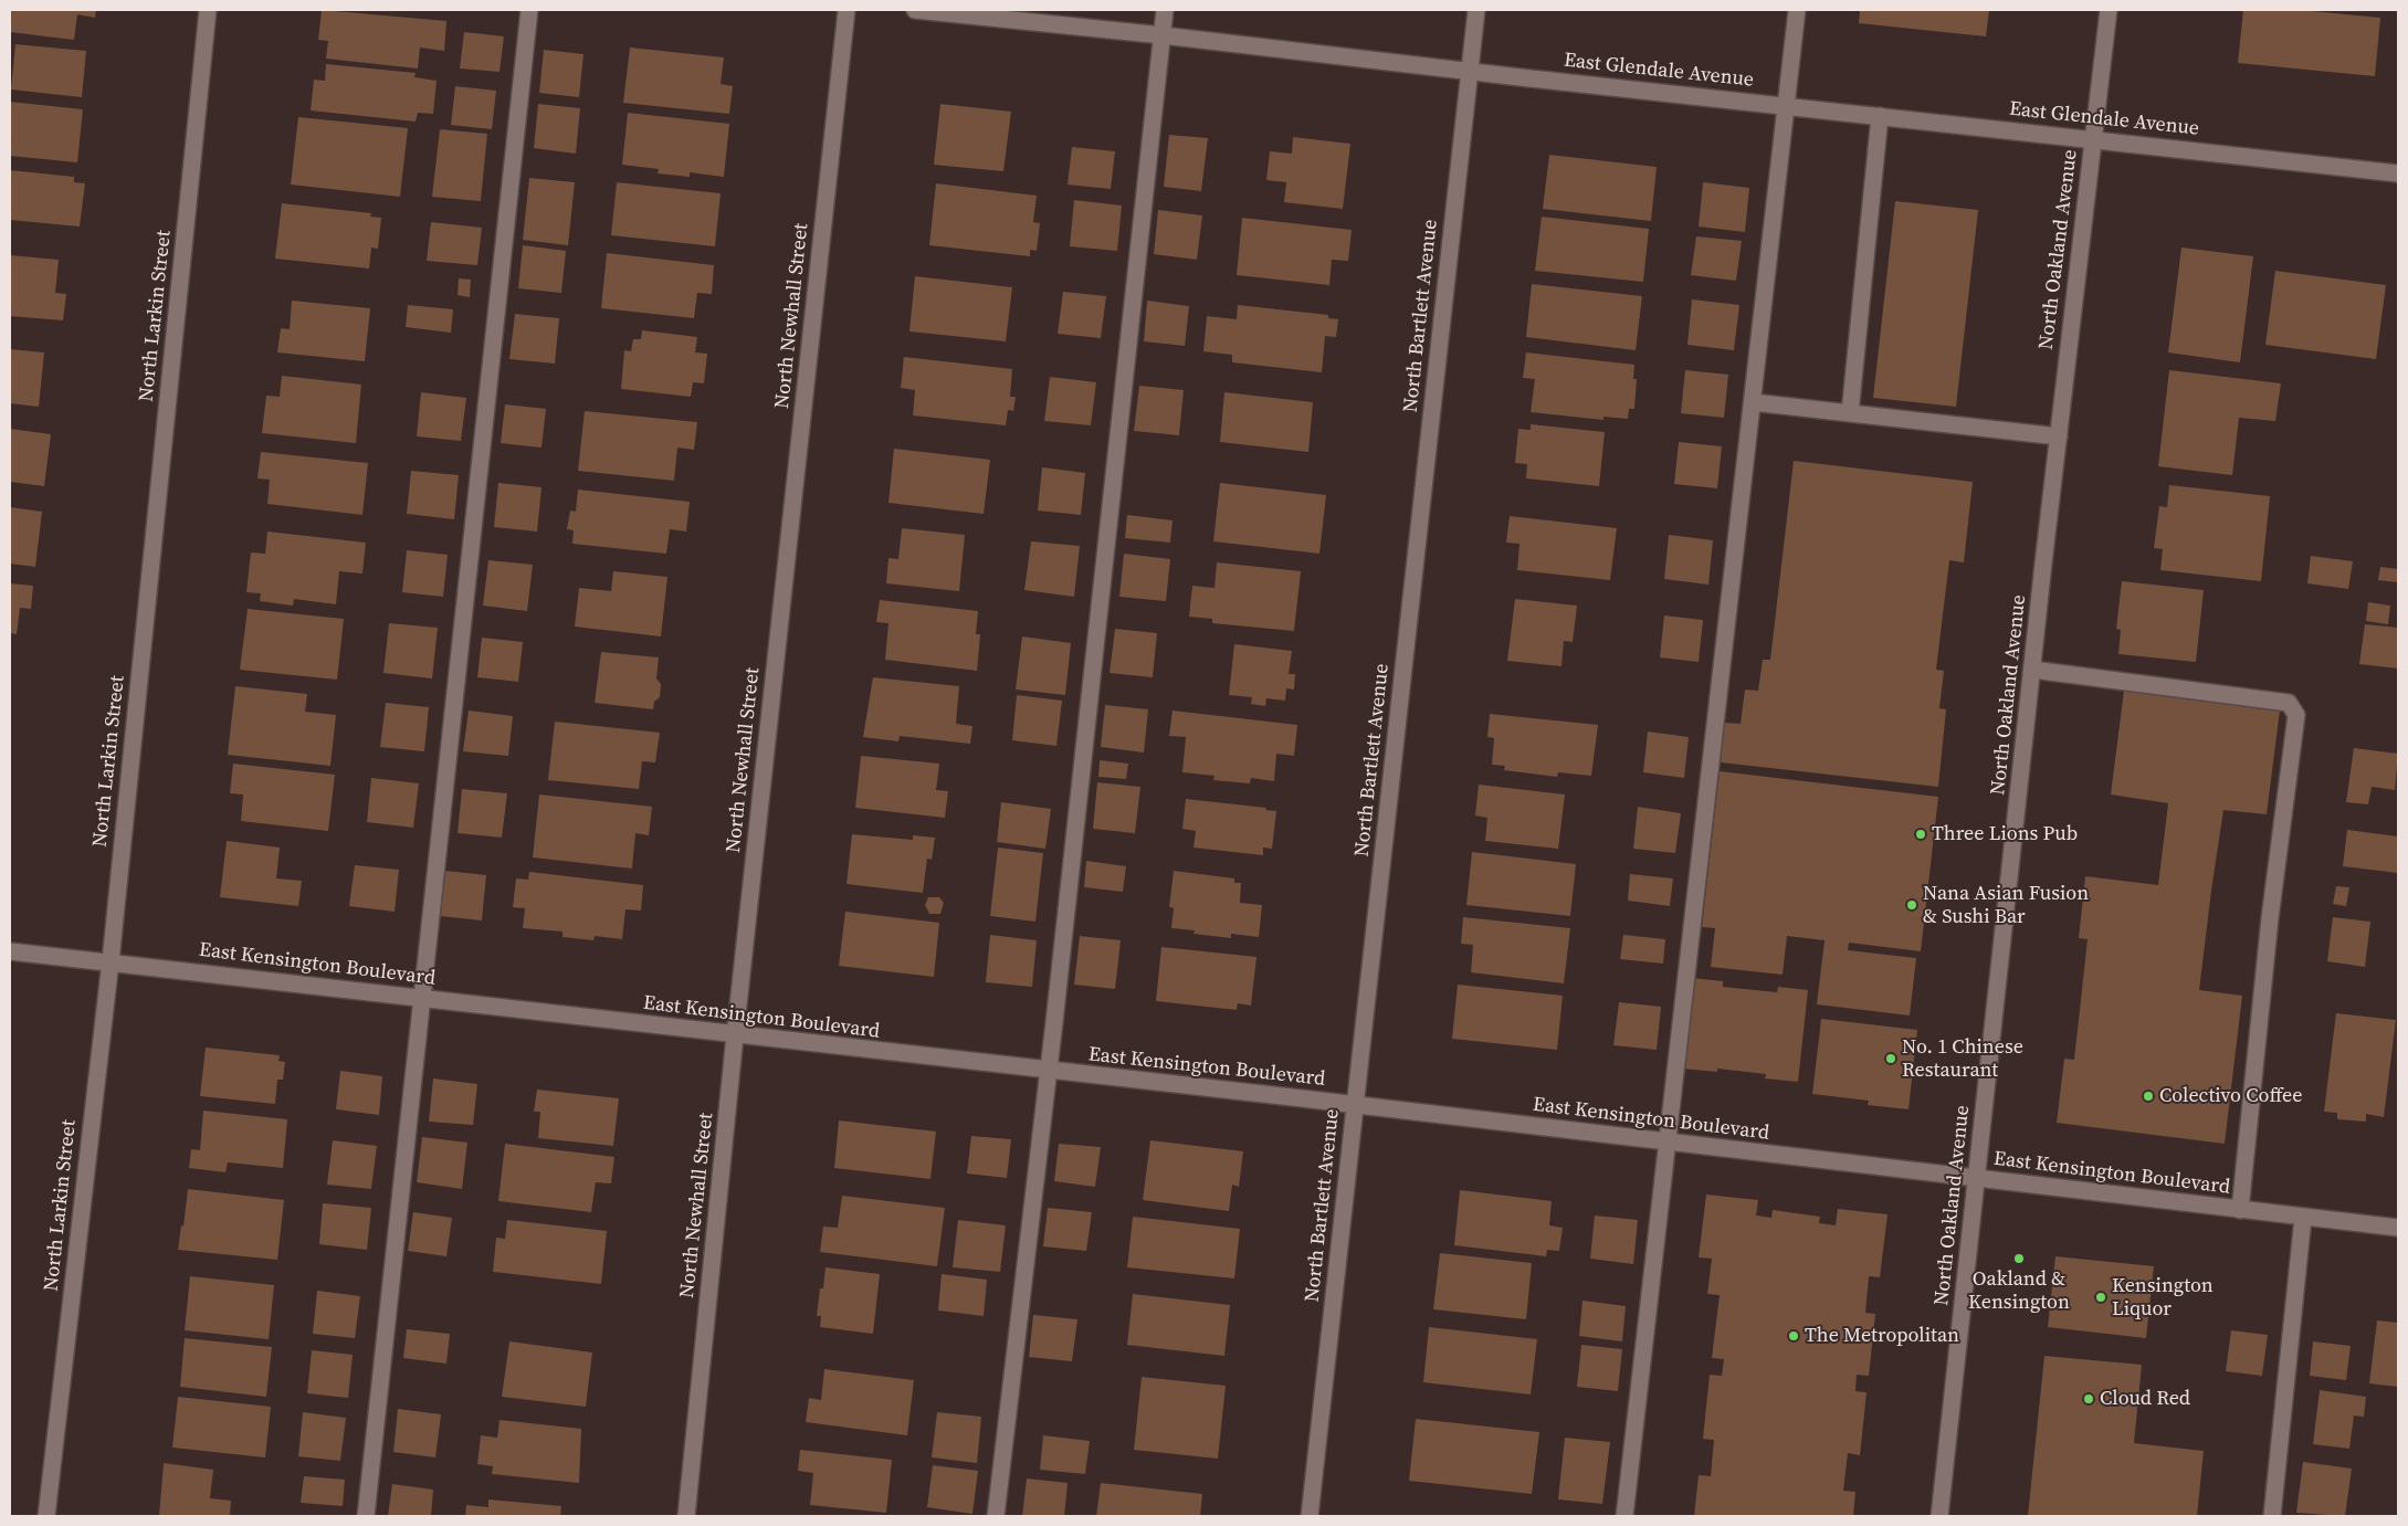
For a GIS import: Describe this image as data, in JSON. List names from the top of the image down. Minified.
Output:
{"streets":{"street":["East Glendale Avenue","North Oakland Avenue","North Larkin Street","North Newhall Street","North Bartlett Avenue","East Kensington Boulevard"]},"crossings":[["East Glendale Avenue","North Oakland Avenue"],["East Glendale Avenue","North Bartlett Avenue"],["North Oakland Avenue","East Kensington Boulevard"],["North Larkin Street","East Kensington Boulevard"],["North Newhall Street","East Kensington Boulevard"],["North Bartlett Avenue","East Kensington Boulevard"]],"places":["Three Lions Pub","Nana Asian Fusion & Sushi Bar","No. 1 Chinese Restaurant","Colectivo Coffee","Oakland & Kensington","Kensington Liquor","The Metropolitan","Cloud Red"]}
